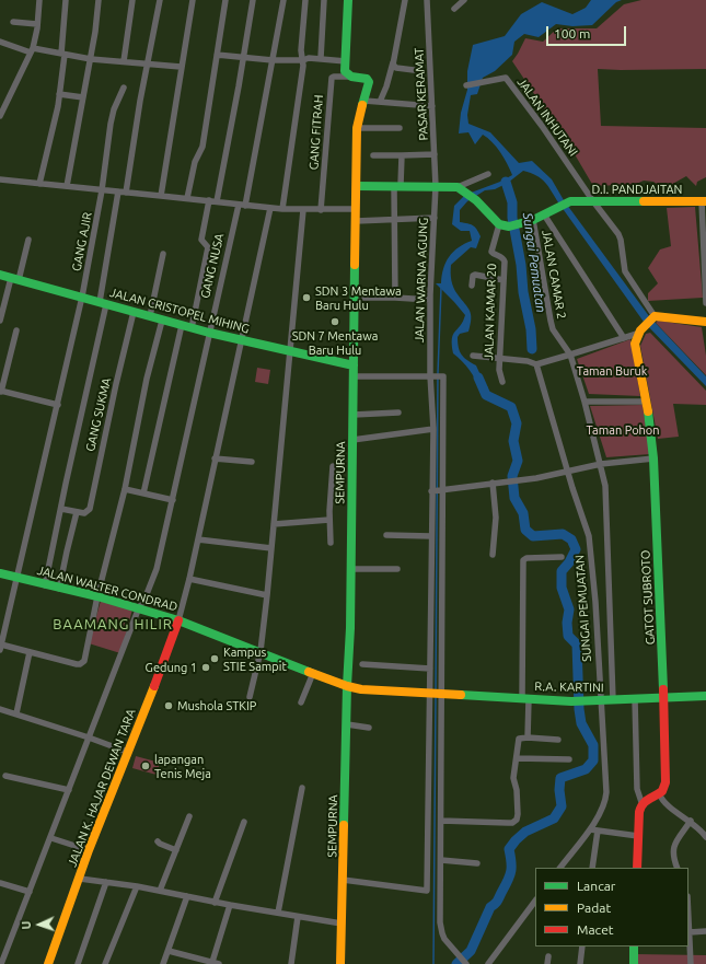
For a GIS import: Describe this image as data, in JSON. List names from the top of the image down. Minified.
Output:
{"streets":{"street":["PASAR KERAMAT","JALAN INHUTANI","GANG FITRAH","D.I. PANDJAITAN","GANG AJIR","GANG NUSA","JALAN CAMAR 2","JALAN WARNA AGUNG","JALAN CRISTOPEL MIHING","JALAN KAMAR 20","GANG SUKMA","SEMPURNA","JALAN WALTER CONDRAD","GATOT SUBROTO","SUNGAI PEMUATAN","R.A. KARTINI","JALAN K. HAJAR DEWAN TARA"]},"crossings":[["PASAR KERAMAT","JALAN WARNA AGUNG"],["JALAN INHUTANI","D.I. PANDJAITAN"],["GANG FITRAH","SEMPURNA"],["GANG AJIR","JALAN CRISTOPEL MIHING"],["GANG AJIR","JALAN WALTER CONDRAD"],["GANG NUSA","JALAN CRISTOPEL MIHING"],["GANG NUSA","JALAN WALTER CONDRAD"],["JALAN CRISTOPEL MIHING","GANG SUKMA"],["JALAN CRISTOPEL MIHING","SEMPURNA"],["SEMPURNA","JALAN WALTER CONDRAD"],["JALAN WALTER CONDRAD","R.A. KARTINI"],["JALAN WALTER CONDRAD","JALAN K. HAJAR DEWAN TARA"],["GATOT SUBROTO","R.A. KARTINI"],["SUNGAI PEMUATAN","R.A. KARTINI"]],"districts":["BAAMANG HILIR"],"water":["Sungai Pemuatan"],"parks":["Taman Buruk","Taman Pohon"],"places":["SDN 3 Mentawa Baru Hulu","SDN 7 Mentawa Baru Hulu","Kampus STIE Sampit","Gedung 1","Mushola STKIP","lapangan Tenis Meja"],"legend":["Lancar","Padat","Macet"],"scale_bar":"100 m","north":"left"}
